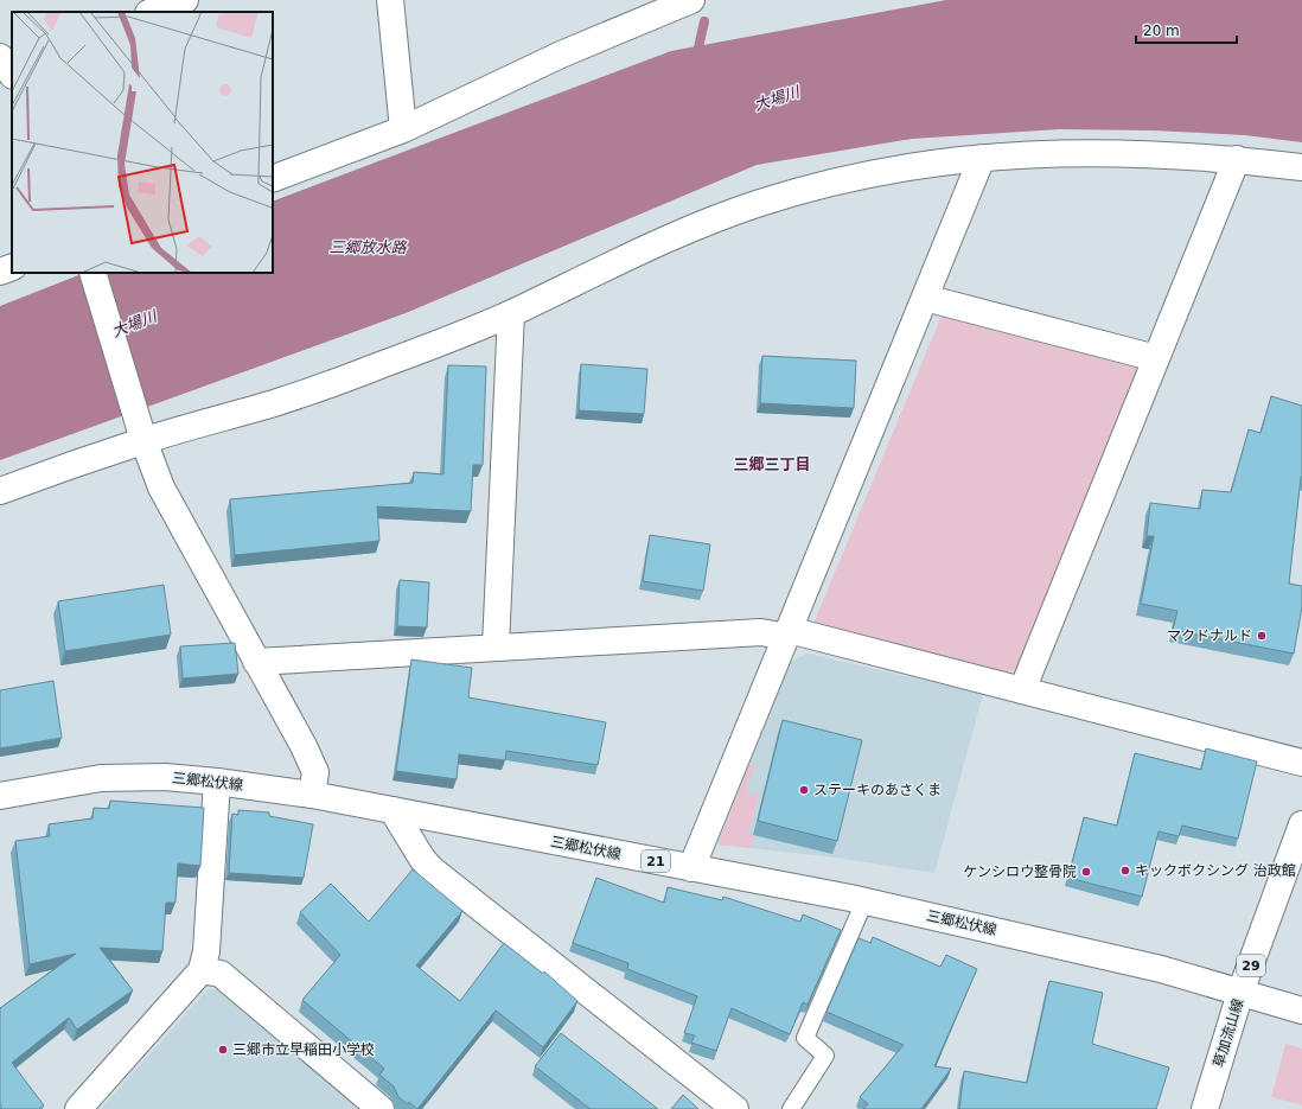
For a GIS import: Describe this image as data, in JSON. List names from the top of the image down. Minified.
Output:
{"streets":{"street":["三郷松伏線","21","29","草加流山線"]},"crossings":[["三郷松伏線","草加流山線"]],"districts":["三郷三丁目"],"water":["大場川","三郷放水路"],"places":["マクドナルド","ステーキのあさくま","キックボクシング 治政館","ケンシロウ整骨院","三郷市立早稲田小学校"],"scale_bar":"20 m"}
